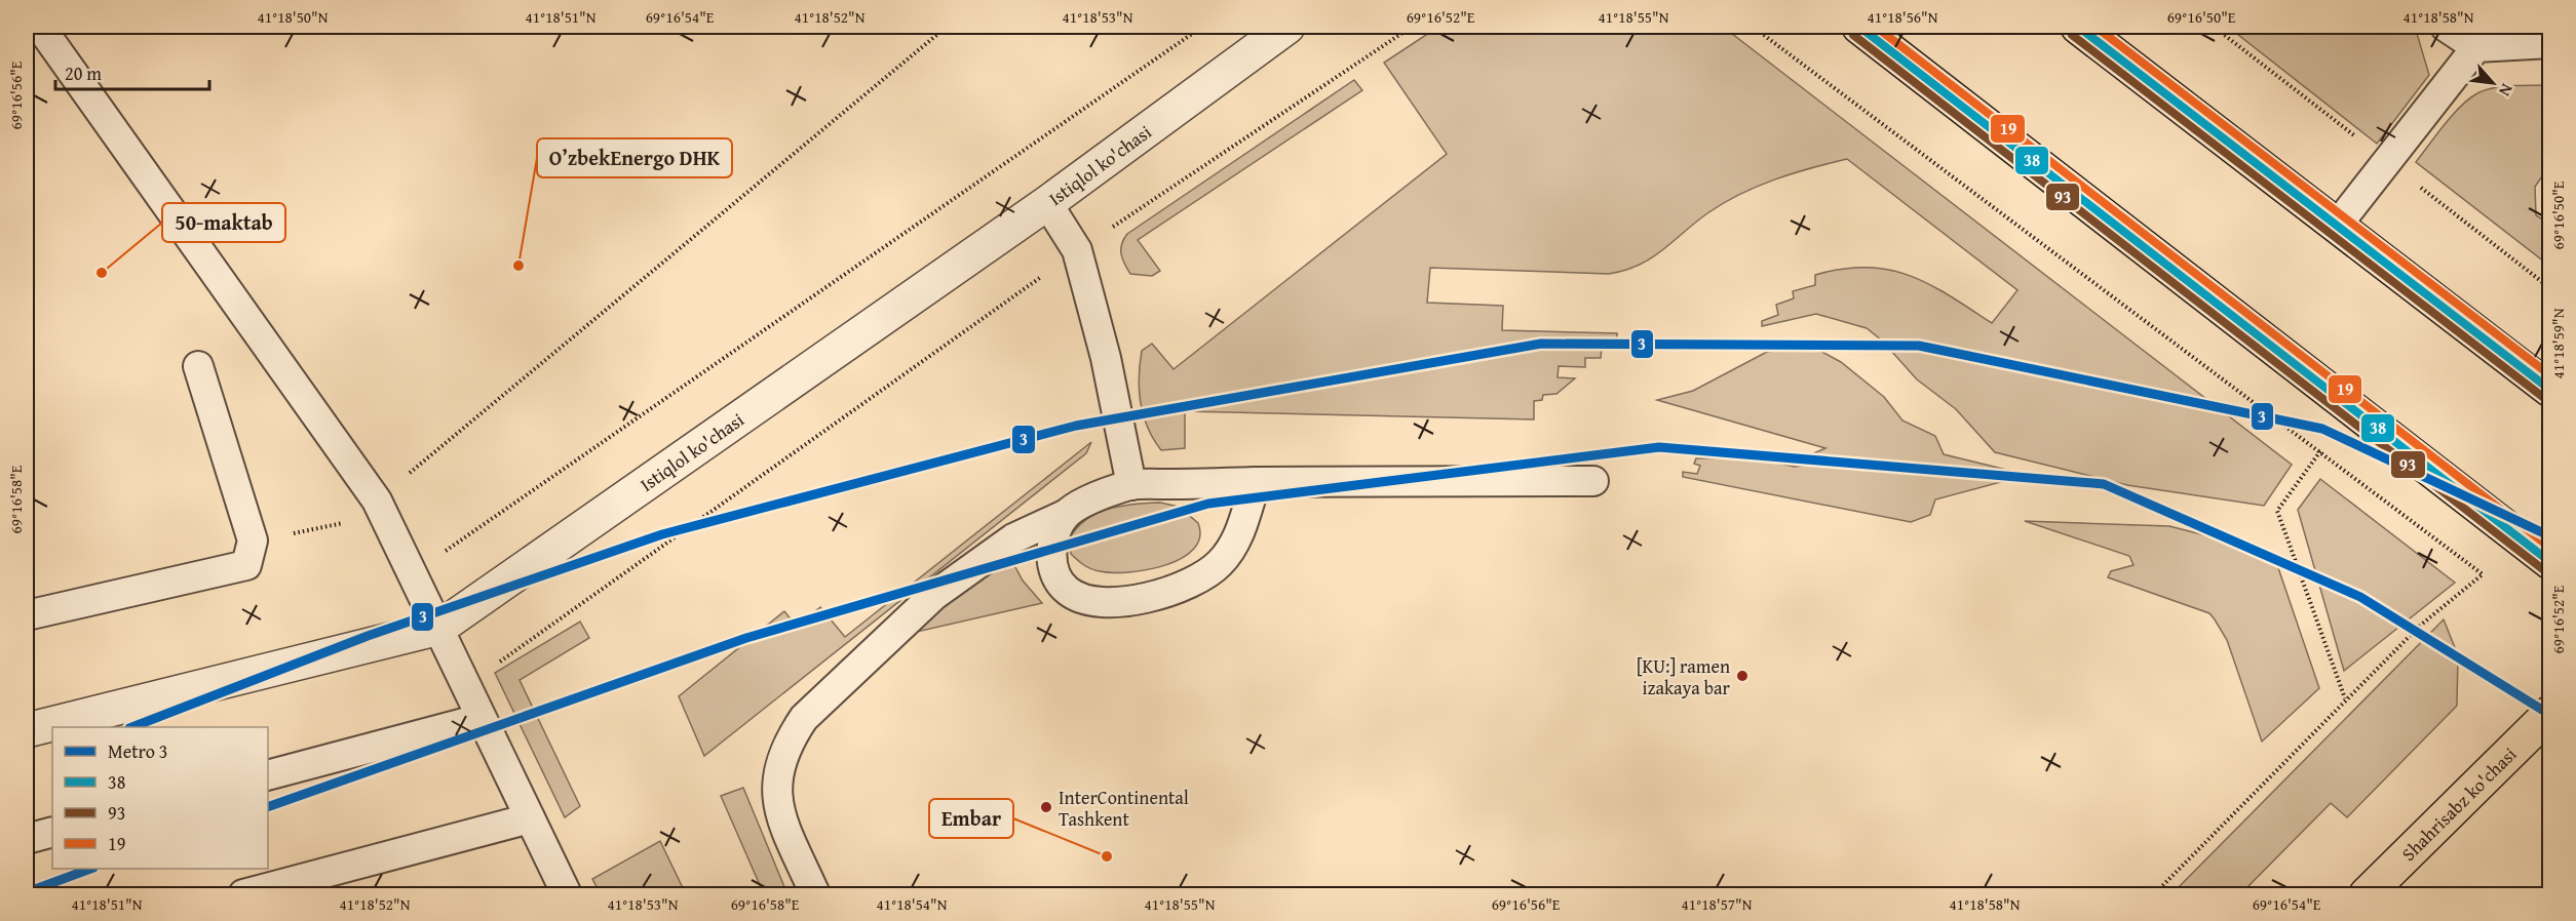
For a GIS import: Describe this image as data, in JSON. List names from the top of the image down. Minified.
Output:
{"streets":{"main road":["Shahrisabz ko'chasi"],"street":["Istiqlol ko'chasi"]},"places":["O’zbekEnergo DHK","50-maktab","[KU:] ramen izakaya bar","InterContinental Tashkent","Embar"],"lines":["transit line 38","transit line 19","transit line 93","metro line 3"],"legend":["Metro 3","38","93","19"],"scale_bar":"20 m","north":"bottom right","coordinates":["41°18'50\"N","41°18'51\"N","69°16'54\"E","41°18'52\"N","41°18'53\"N","69°16'52\"E","41°18'55\"N","41°18'56\"N","69°16'50\"E","41°18'58\"N","69°16'56\"E","41°18'59\"N","69°16'58\"E","41°18'54\"N","41°18'57\"N"]}
